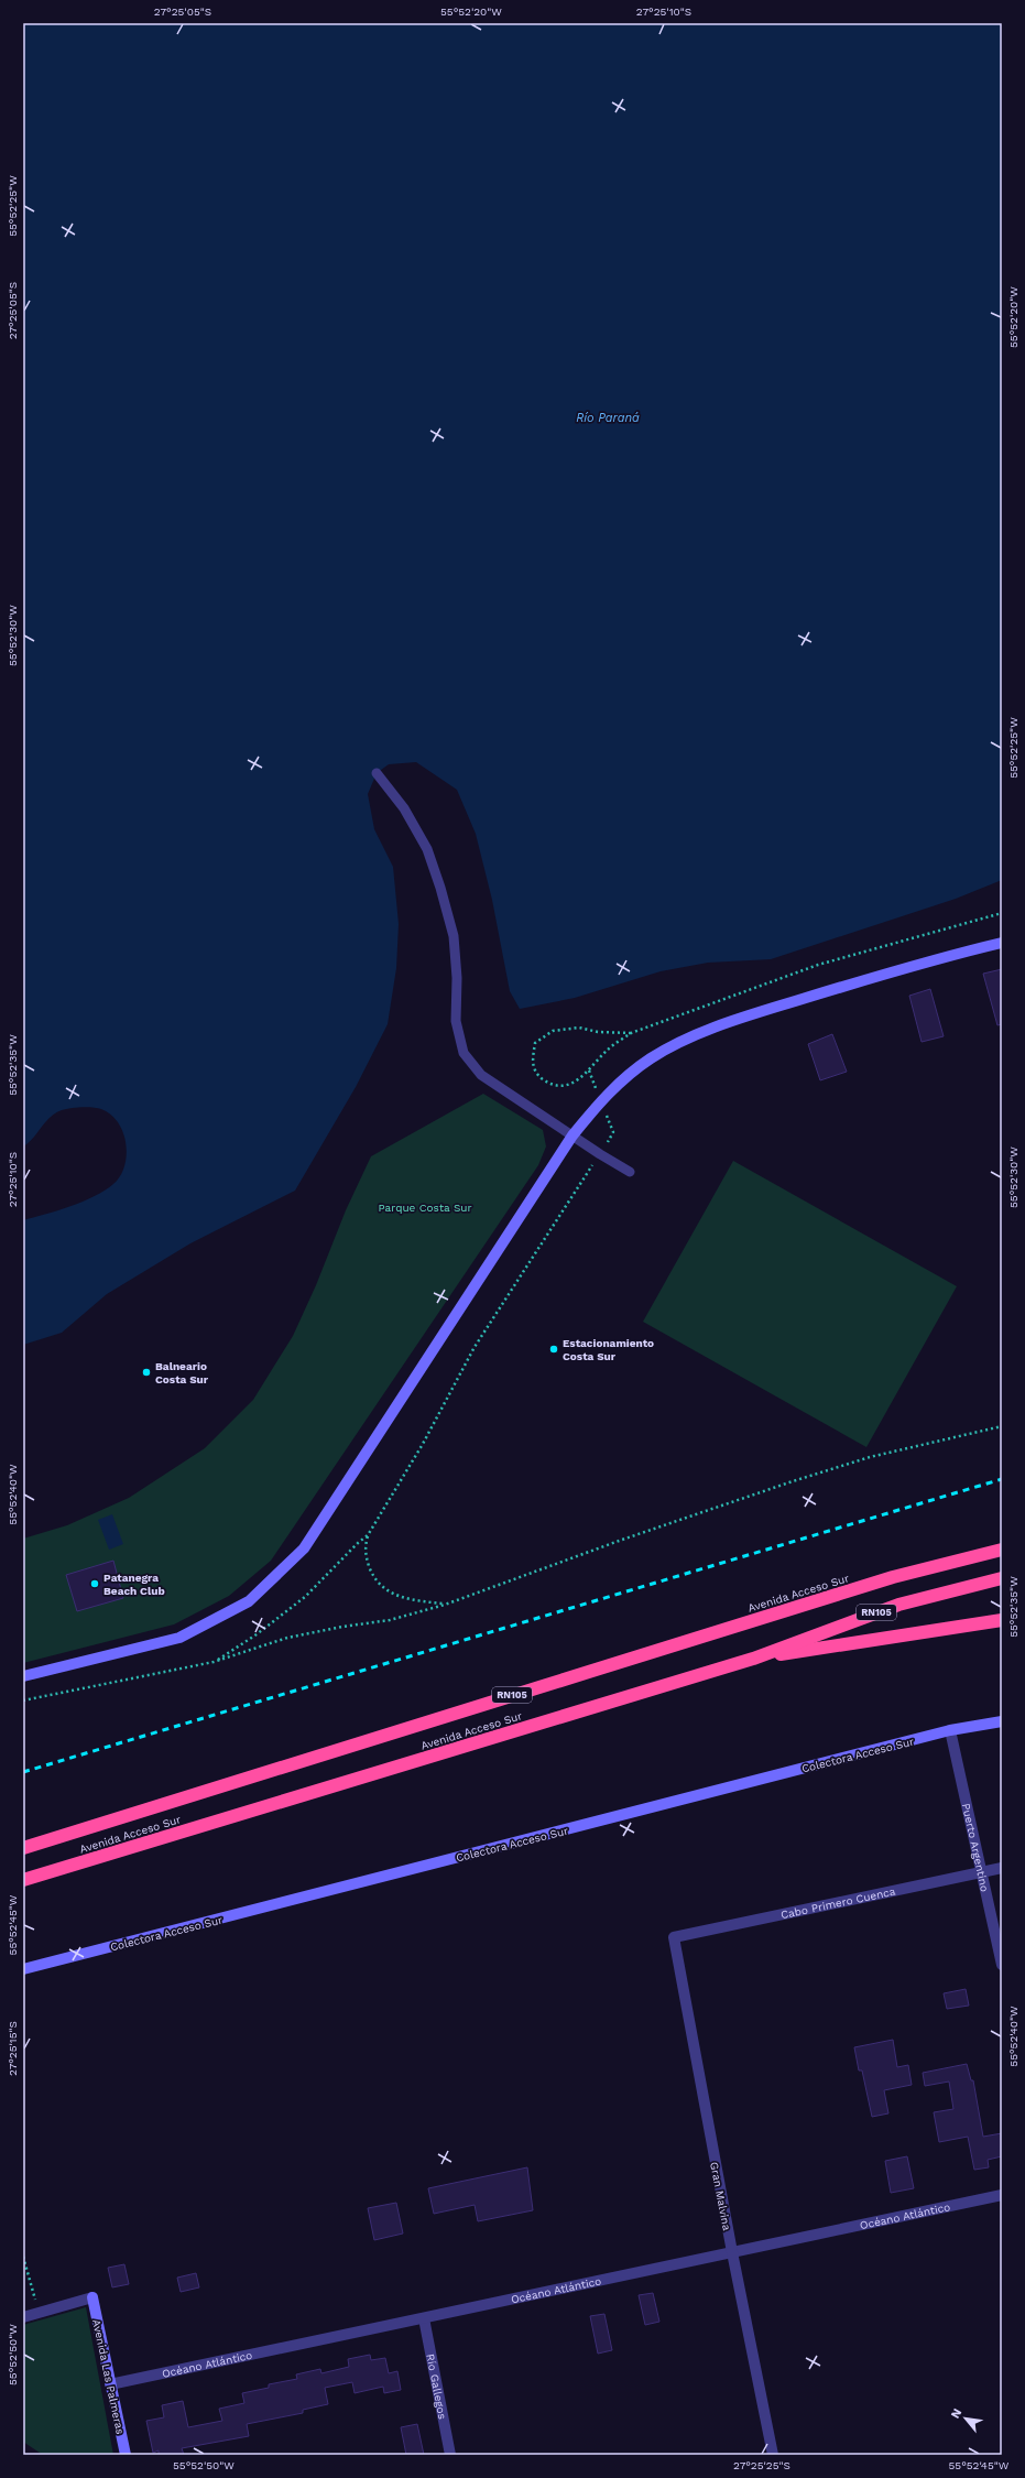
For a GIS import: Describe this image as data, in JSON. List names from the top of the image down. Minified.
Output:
{"streets":{"highway":["Avenida Acceso Sur","RN105"],"main road":["Colectora Acceso Sur","Avenida Las Palmeras"],"street":["Puerto Argentino","Cabo Primero Cuenca","Gran Malvina","Océano Atlántico","Río Gallegos"]},"crossings":[["Colectora Acceso Sur","Puerto Argentino"],["Puerto Argentino","Cabo Primero Cuenca"],["Cabo Primero Cuenca","Gran Malvina"],["Gran Malvina","Océano Atlántico"],["Océano Atlántico","Avenida Las Palmeras"],["Océano Atlántico","Río Gallegos"]],"water":["Río Paraná"],"parks":["Parque Costa Sur"],"places":["Estacionamiento Costa Sur","Balneario Costa Sur","Patanegra Beach Club"],"north":"top left","coordinates":["27°25'05\"S","55°52'20\"W","27°25'10\"S","55°52'25\"W","55°52'30\"W","55°52'35\"W","55°52'40\"W","55°52'45\"W","27°25'15\"S","55°52'50\"W","27°25'25\"S"]}
